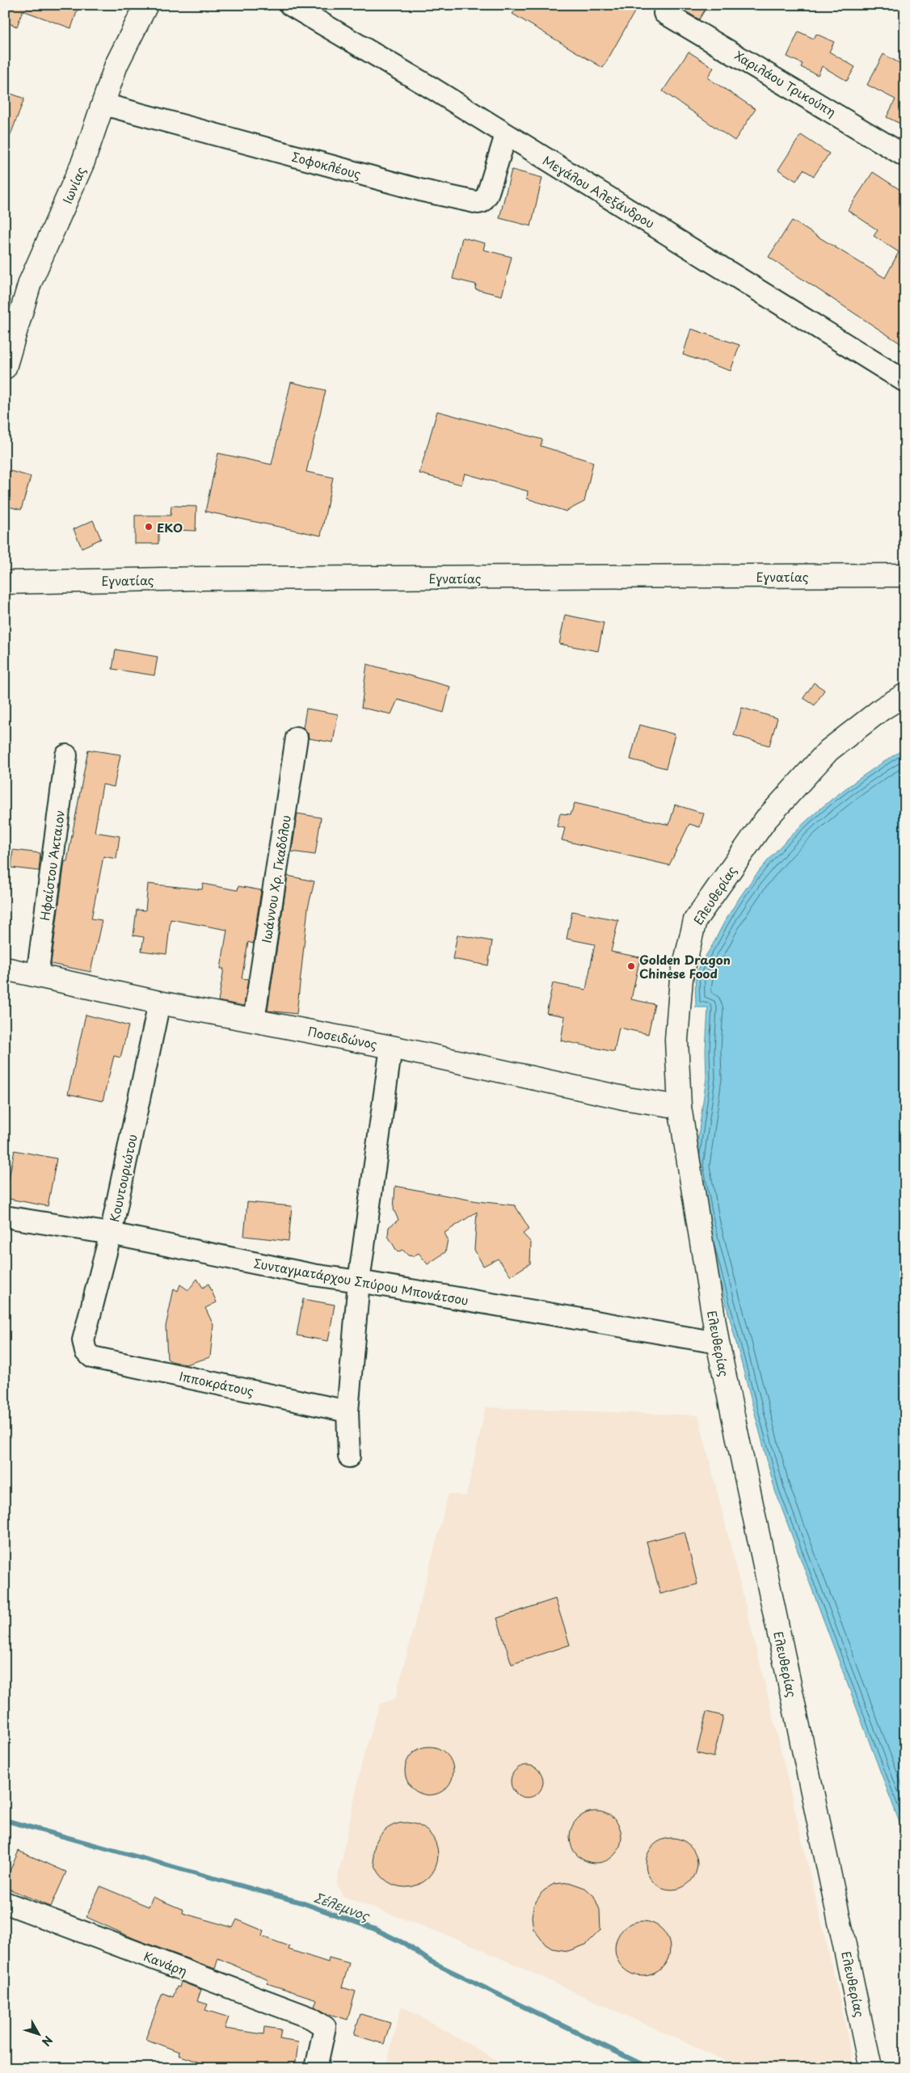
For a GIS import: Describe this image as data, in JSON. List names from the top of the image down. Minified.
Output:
{"streets":{"street":["Χαριλάου Τρικούπη","Σοφοκλέους","Ιωνίας","Μεγάλου Αλεξάνδρου","Εγνατίας","Ηφαίστου Άκταιον","Ιωάννου Χρ. Γκαδόλου","Ελευθερίας","Ποσειδώνος","Κουντουριώτου","Συνταγματάρχου Σπύρου Μπονάτσου","Ιπποκράτους","Κανάρη"]},"crossings":[["Σοφοκλέους","Ιωνίας"],["Σοφοκλέους","Μεγάλου Αλεξάνδρου"],["Ηφαίστου Άκταιον","Ποσειδώνος"],["Ιωάννου Χρ. Γκαδόλου","Ποσειδώνος"],["Ελευθερίας","Ποσειδώνος"],["Ελευθερίας","Συνταγματάρχου Σπύρου Μπονάτσου"],["Ποσειδώνος","Κουντουριώτου"],["Κουντουριώτου","Συνταγματάρχου Σπύρου Μπονάτσου"],["Κουντουριώτου","Ιπποκράτους"]],"water":["Σέλεμνος"],"places":["EKO","Golden Dragon Chinese Food"],"north":"bottom right"}
